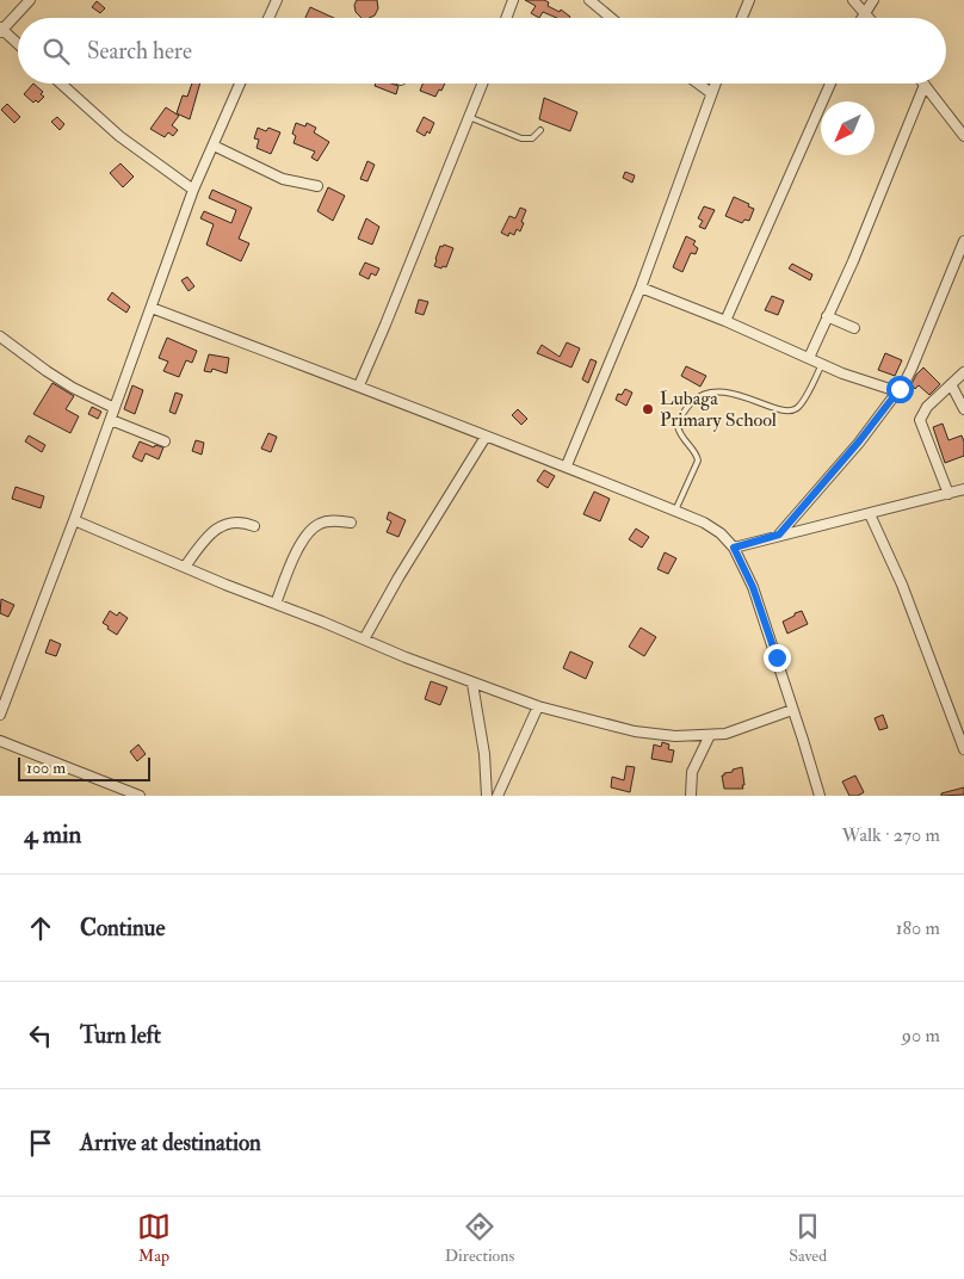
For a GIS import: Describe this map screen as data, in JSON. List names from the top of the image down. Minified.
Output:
{"places":["Lubaga Primary School"],"scale_bar":"100 m","north":"bottom left","page":{"search":"Search here","scale":"100 m","heading":["4 min","Walk · 270 m"],"list":[["Continue","180 m"],["Turn left","90 m"],"Arrive at destination"],"nav":["Map","Directions","Saved"]}}
